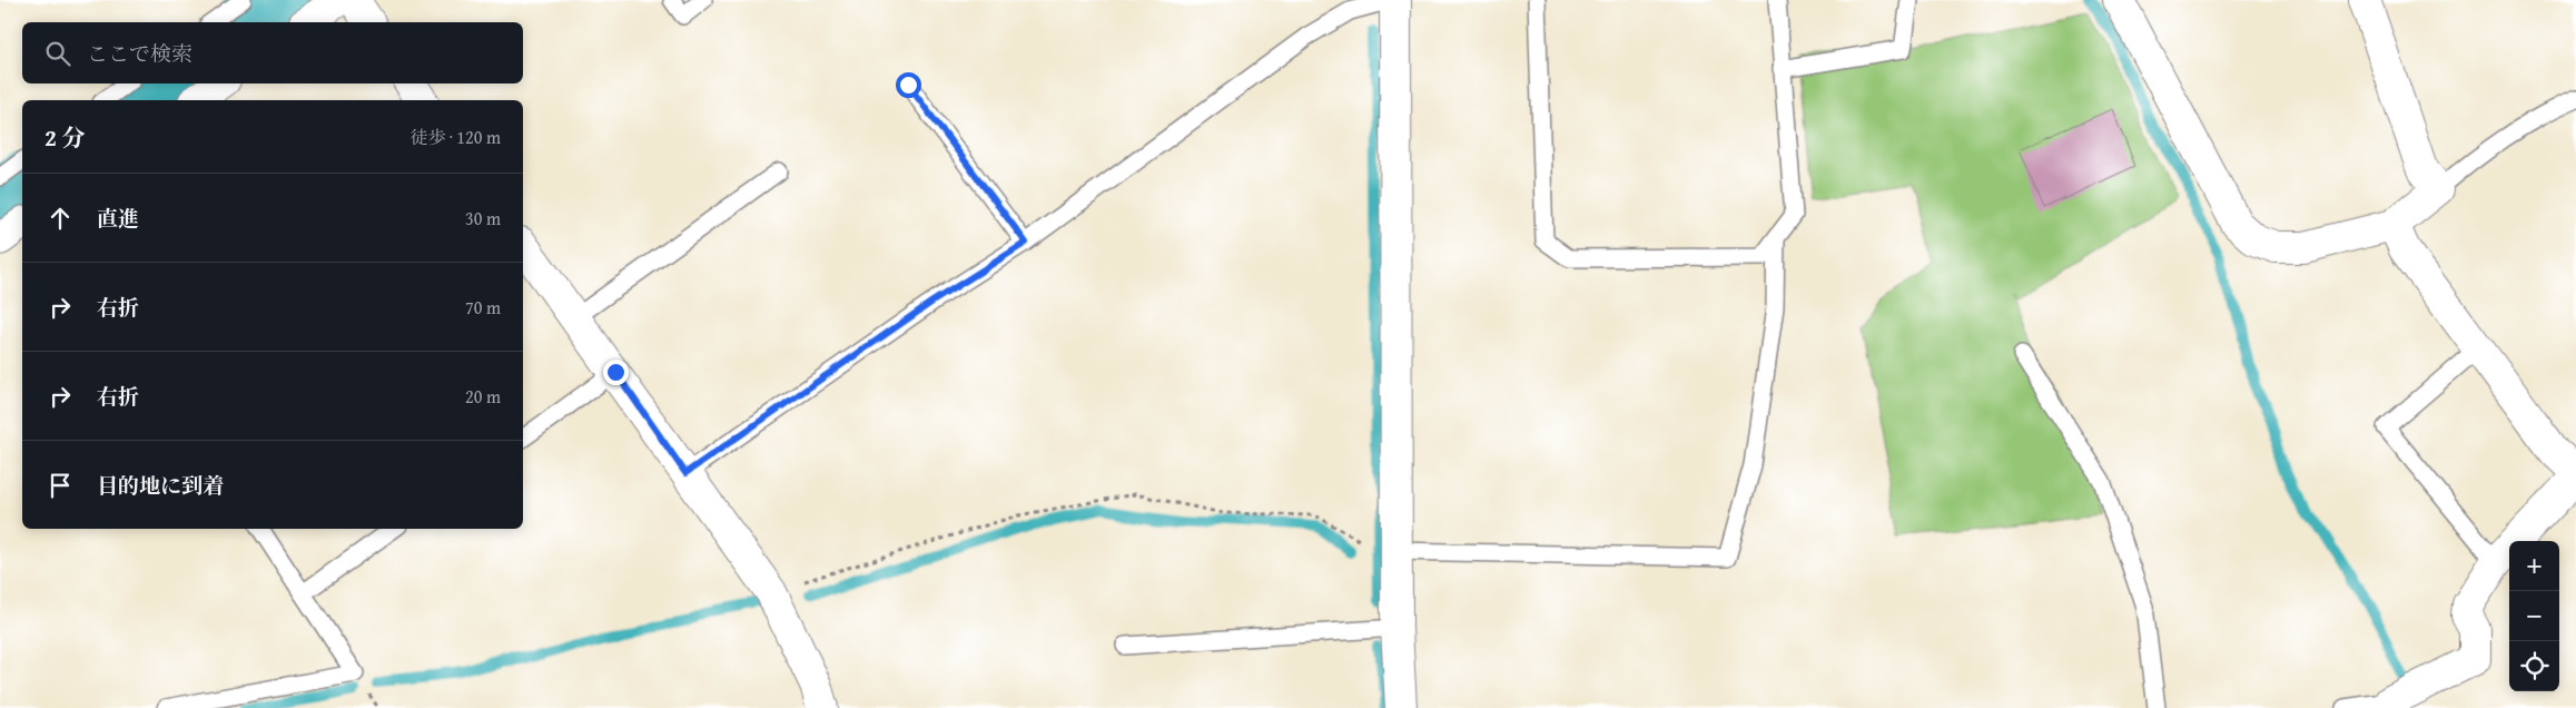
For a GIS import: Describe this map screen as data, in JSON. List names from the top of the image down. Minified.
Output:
{"page":{"search":"ここで検索","heading":["2 分","徒歩 · 120 m"],"list":[["直進","30 m"],["右折","70 m"],["右折","20 m"],"目的地に到着"],"map_buttons":["+","−"]}}
